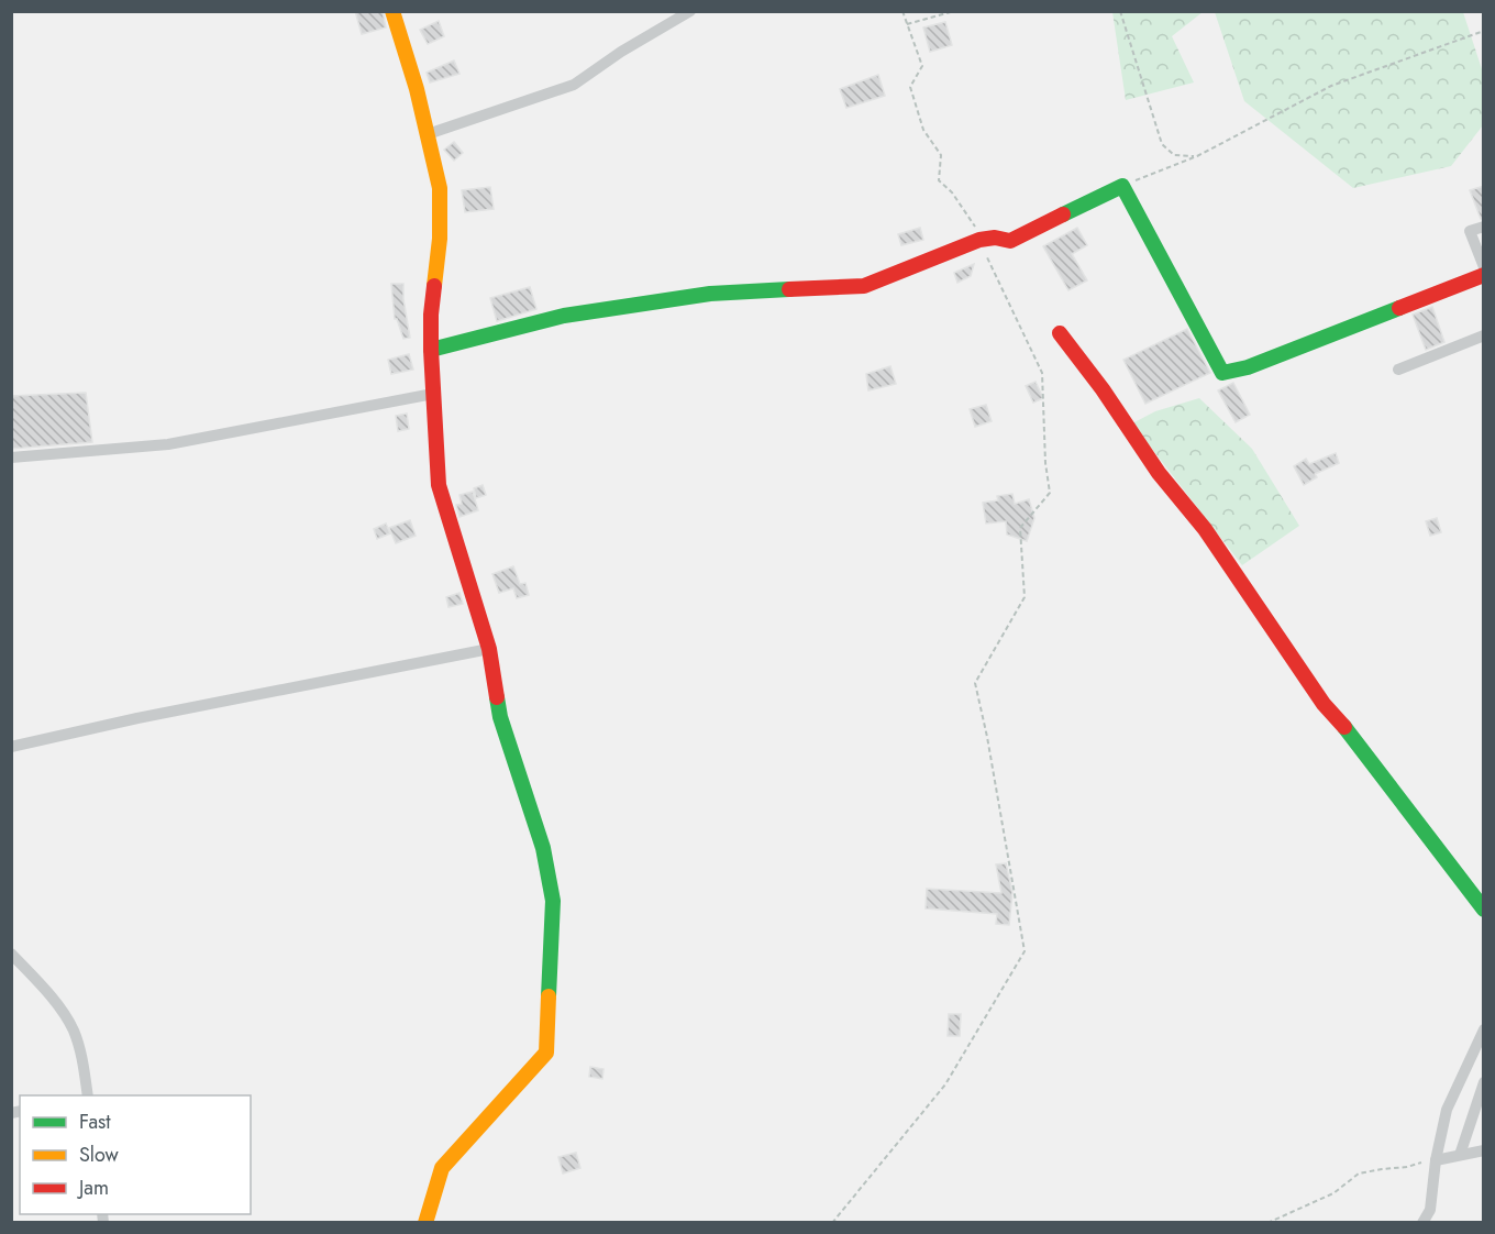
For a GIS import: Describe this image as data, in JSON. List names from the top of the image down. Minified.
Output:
{"legend":["Fast","Slow","Jam"]}
